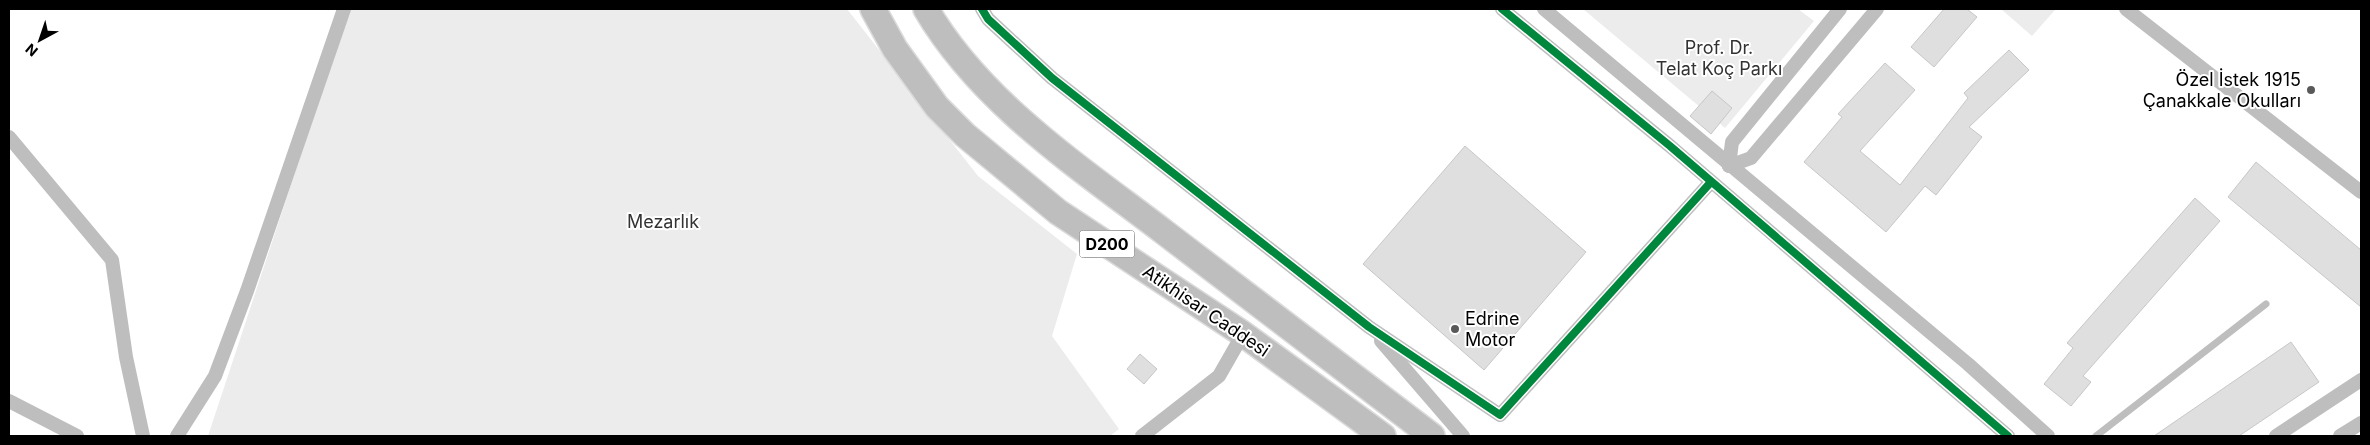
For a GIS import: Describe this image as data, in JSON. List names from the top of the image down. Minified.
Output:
{"streets":{"highway":["D200","Atikhisar Caddesi"]},"parks":["Prof. Dr. Telat Koç Parkı","Mezarlık"],"places":["Özel İstek 1915 Çanakkale Okulları","Edrine Motor"],"north":"bottom left"}
